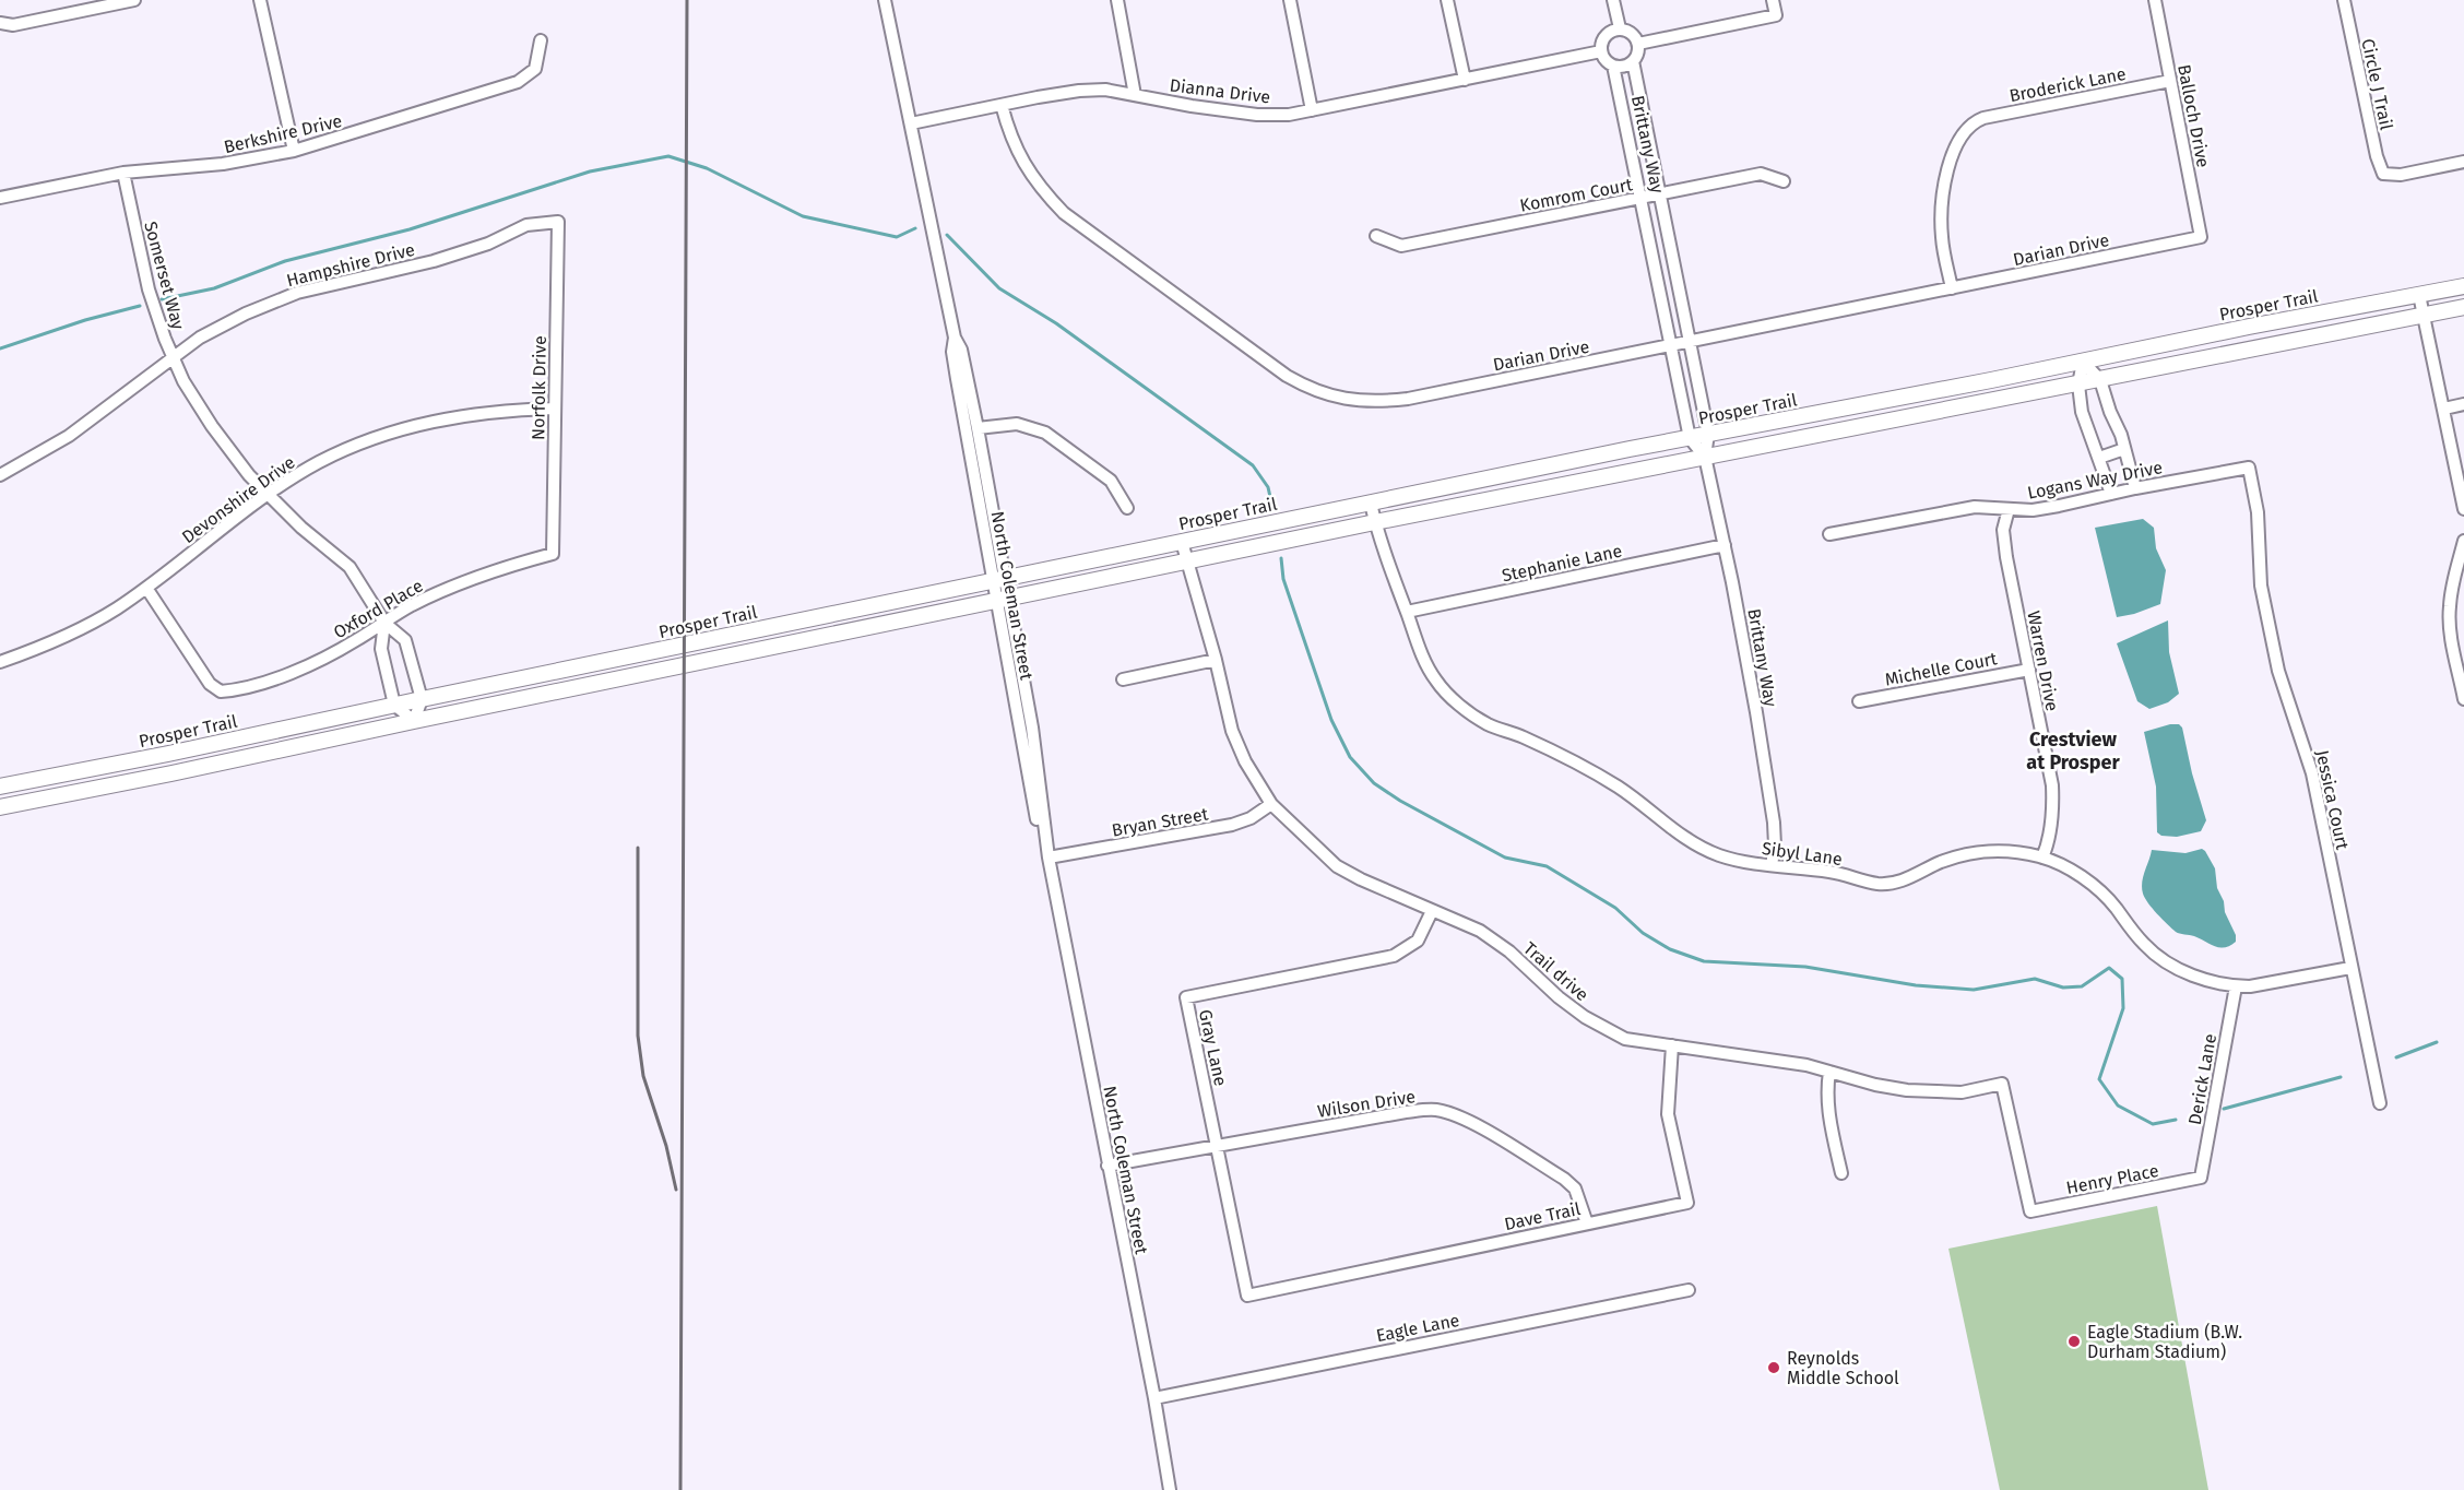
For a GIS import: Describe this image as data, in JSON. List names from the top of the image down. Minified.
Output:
{"streets":{"main road":["Prosper Trail"],"street":["Broderick Lane","Circle J Trail","Dianna Drive","Balloch Drive","Berkshire Drive","Brittany Way","Komrom Court","Darian Drive","Hampshire Drive","Somerset Way","Norfolk Drive","Logans Way Drive","Devonshire Drive","Stephanie Lane","North Coleman Street","Oxford Place","Warren Drive","Michelle Court","Jessica Court","Bryan Street","Sibyl Lane","Trail drive","Gray Lane","Derick Lane","Wilson Drive","Henry Place","Dave Trail","Eagle Lane"]},"crossings":[["Broderick Lane","Balloch Drive"],["Broderick Lane","Darian Drive"],["Dianna Drive","Brittany Way"],["Dianna Drive","Darian Drive"],["Dianna Drive","North Coleman Street"],["Balloch Drive","Darian Drive"],["Berkshire Drive","Somerset Way"],["Brittany Way","Komrom Court"],["Brittany Way","Darian Drive"],["Brittany Way","Prosper Trail"],["Brittany Way","Stephanie Lane"],["Brittany Way","Sibyl Lane"],["Hampshire Drive","Somerset Way"],["Hampshire Drive","Norfolk Drive"],["Somerset Way","Prosper Trail"],["Somerset Way","Devonshire Drive"],["Somerset Way","Oxford Place"],["Prosper Trail","North Coleman Street"],["Prosper Trail","Sibyl Lane"],["Prosper Trail","Trail drive"],["Norfolk Drive","Devonshire Drive"],["Norfolk Drive","Oxford Place"],["Logans Way Drive","Warren Drive"],["Logans Way Drive","Jessica Court"],["Devonshire Drive","Oxford Place"],["Stephanie Lane","Sibyl Lane"],["North Coleman Street","Bryan Street"],["North Coleman Street","Wilson Drive"],["North Coleman Street","Eagle Lane"],["Warren Drive","Michelle Court"],["Warren Drive","Sibyl Lane"],["Jessica Court","Sibyl Lane"],["Bryan Street","Trail drive"],["Sibyl Lane","Derick Lane"],["Trail drive","Gray Lane"],["Trail drive","Henry Place"],["Trail drive","Dave Trail"],["Gray Lane","Wilson Drive"],["Gray Lane","Dave Trail"],["Derick Lane","Henry Place"],["Wilson Drive","Dave Trail"]],"districts":["Crestview at Prosper"],"places":["Eagle Stadium (B.W. Durham Stadium)","Reynolds Middle School"]}
